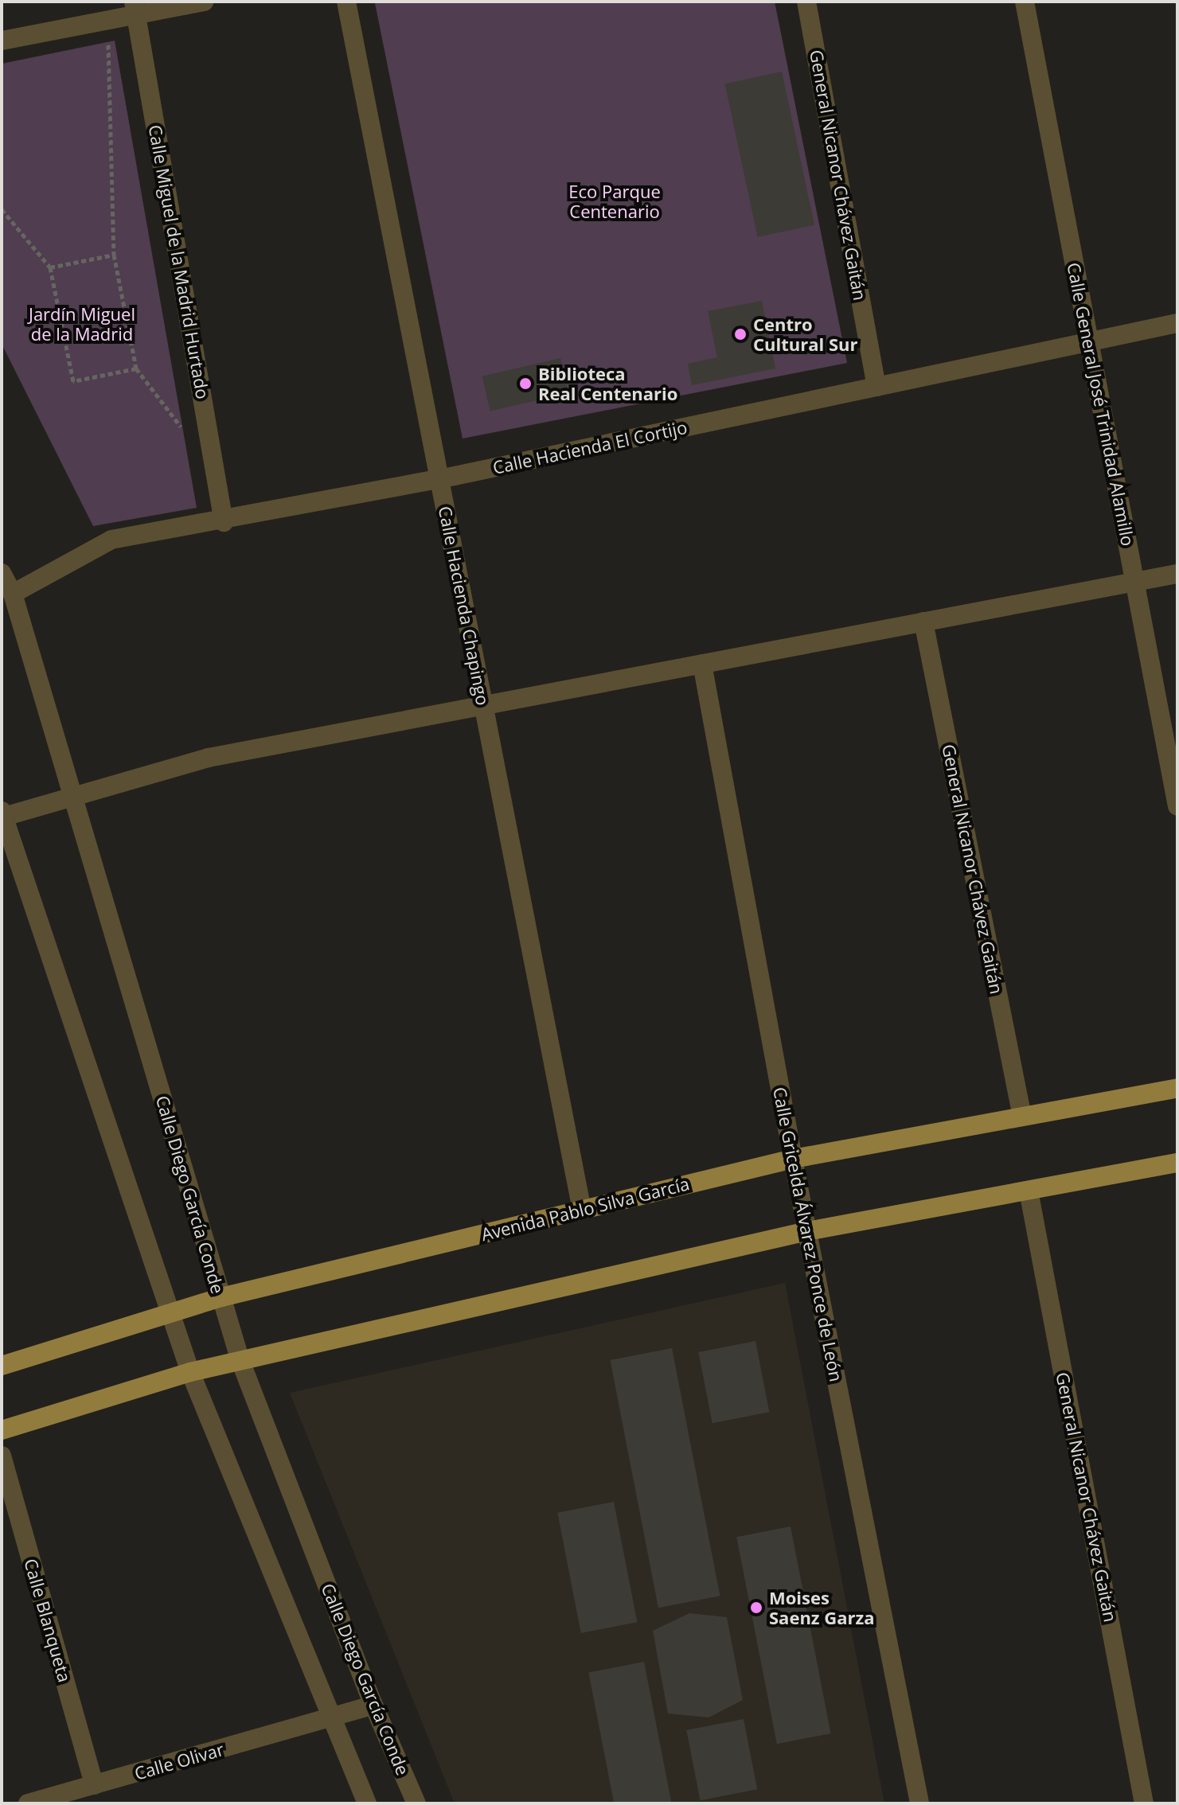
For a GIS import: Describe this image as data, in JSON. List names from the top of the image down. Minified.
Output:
{"streets":{"main road":["Avenida Pablo Silva García"],"street":["General Nicanor Chávez Gaitán","Calle Miguel de la Madrid Hurtado","Calle General José Trinidad Alamillo","Calle Hacienda El Cortijo","Calle Hacienda Chapingo","Calle Diego García Conde","Calle Gricelda Álvarez Ponce de León","Calle Blanqueta","Calle Olivar"]},"crossings":[["General Nicanor Chávez Gaitán","Calle Hacienda El Cortijo"],["General Nicanor Chávez Gaitán","Avenida Pablo Silva García"],["Calle Miguel de la Madrid Hurtado","Calle Hacienda El Cortijo"],["Calle General José Trinidad Alamillo","Calle Hacienda El Cortijo"],["Calle Hacienda El Cortijo","Calle Hacienda Chapingo"],["Calle Hacienda El Cortijo","Calle Diego García Conde"],["Calle Hacienda Chapingo","Avenida Pablo Silva García"],["Calle Diego García Conde","Avenida Pablo Silva García"],["Calle Diego García Conde","Calle Olivar"],["Avenida Pablo Silva García","Calle Gricelda Álvarez Ponce de León"],["Calle Blanqueta","Calle Olivar"]],"parks":["Eco Parque Centenario","Jardín Miguel de la Madrid"],"places":["Centro Cultural Sur","Biblioteca Real Centenario","Moises Saenz Garza"]}
